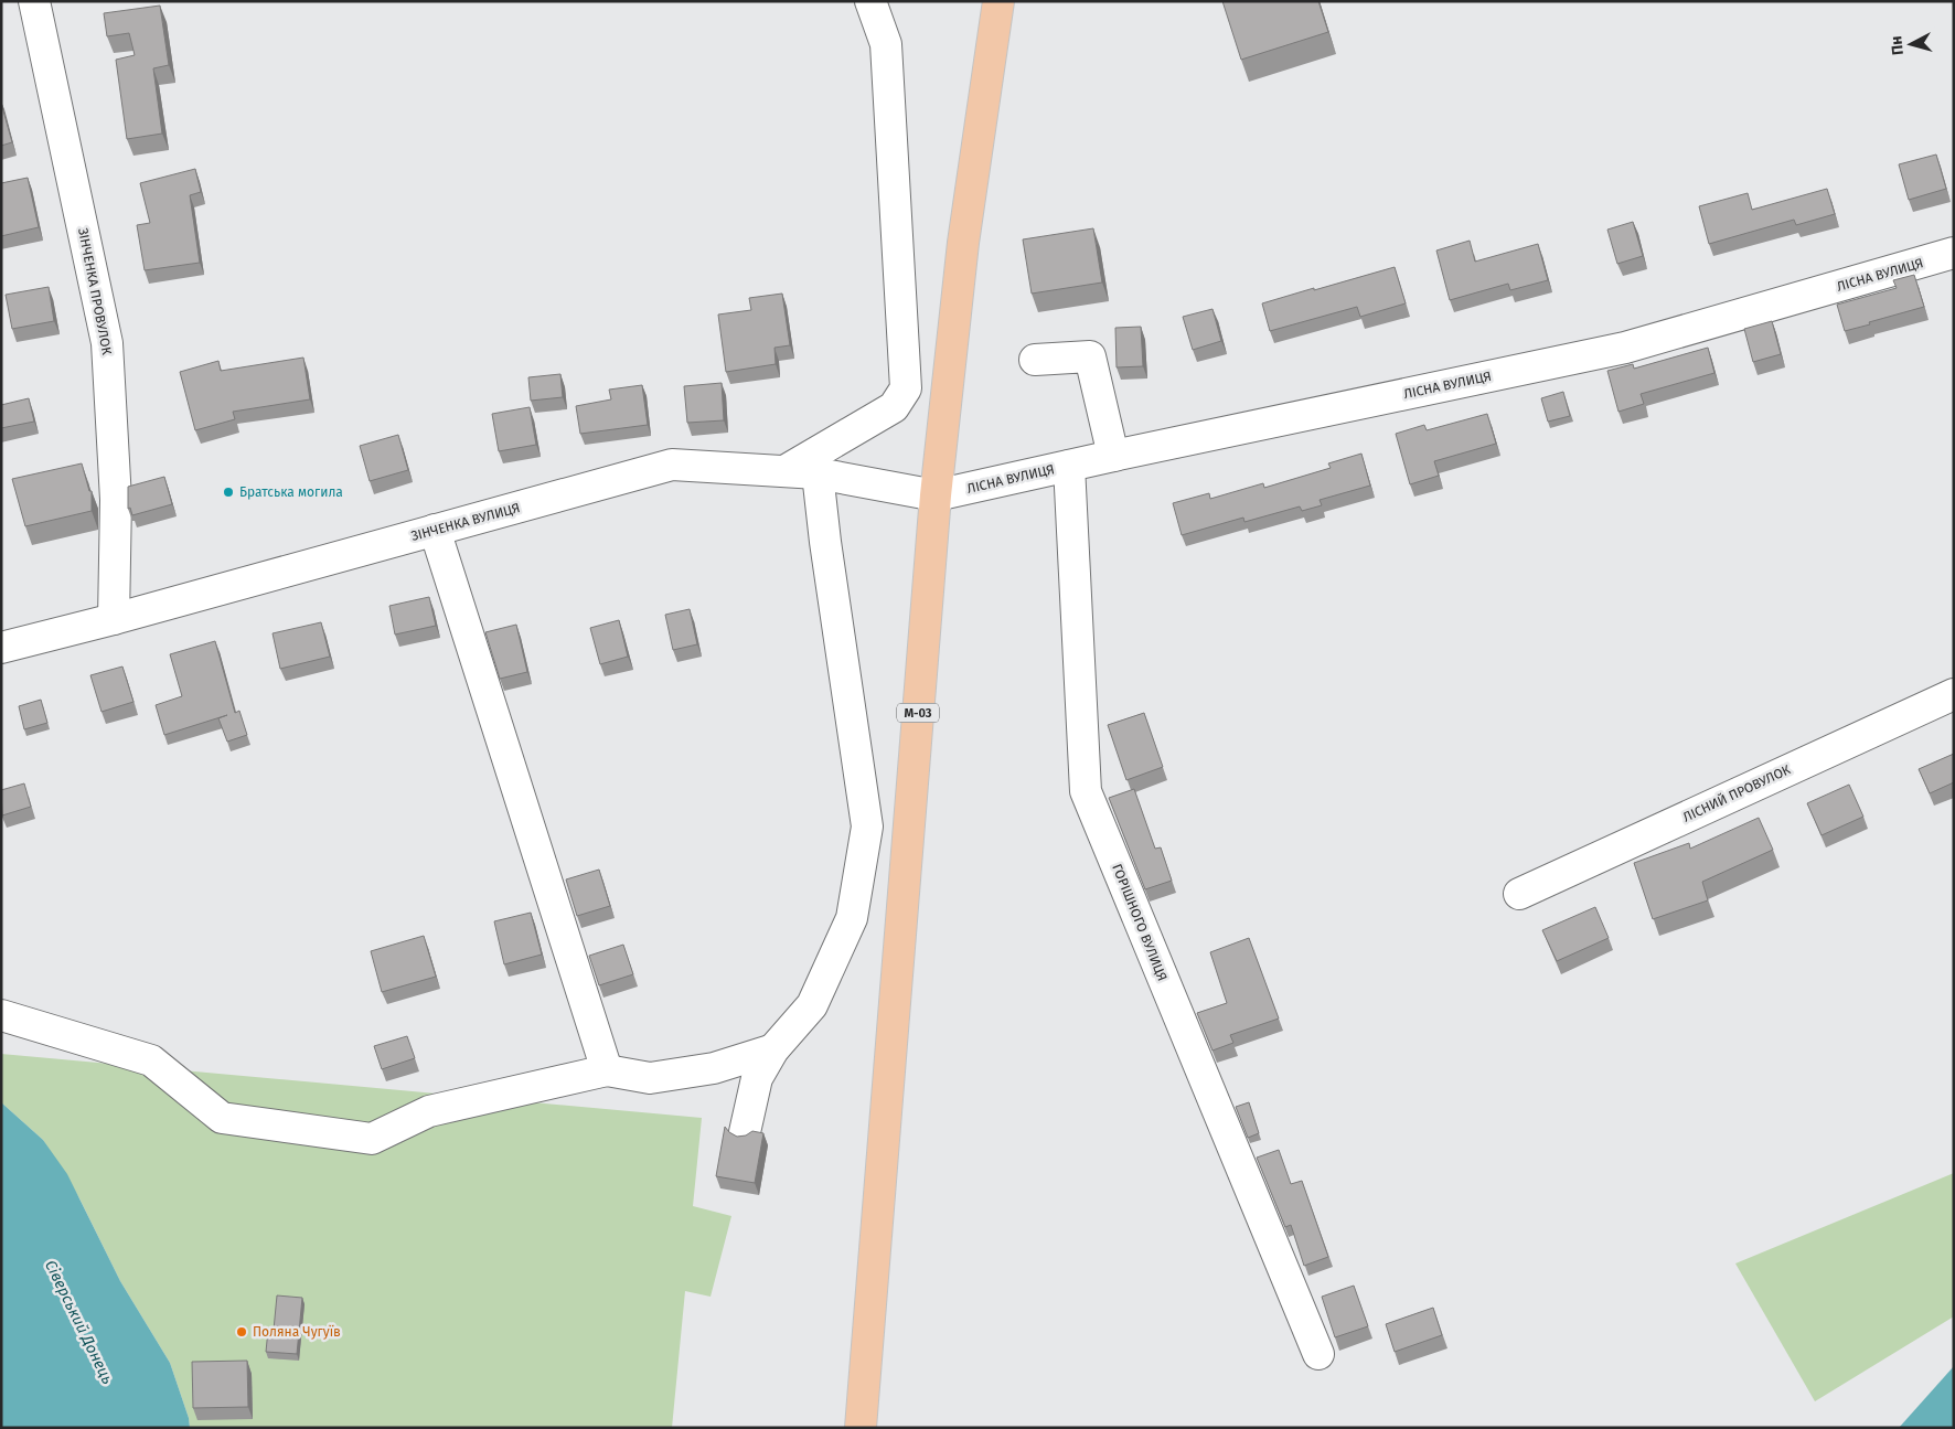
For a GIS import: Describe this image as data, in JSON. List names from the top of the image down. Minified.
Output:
{"streets":{"highway":["М-03"],"street":["ЛІСНА ВУЛИЦЯ","ЗІНЧЕНКА ПРОВУЛОК","ЗІНЧЕНКА ВУЛИЦЯ","ЛІСНИЙ ПРОВУЛОК","ГОРІШНОГО ВУЛИЦЯ"]},"crossings":[["ЛІСНА ВУЛИЦЯ","ЗІНЧЕНКА ВУЛИЦЯ"],["ЛІСНА ВУЛИЦЯ","М-03"],["ЛІСНА ВУЛИЦЯ","ГОРІШНОГО ВУЛИЦЯ"],["ЗІНЧЕНКА ПРОВУЛОК","ЗІНЧЕНКА ВУЛИЦЯ"],["ЗІНЧЕНКА ВУЛИЦЯ","М-03"]],"water":["Сіверський Донець"],"places":["Братська могила","Поляна Чугуїв"],"north":"left"}
